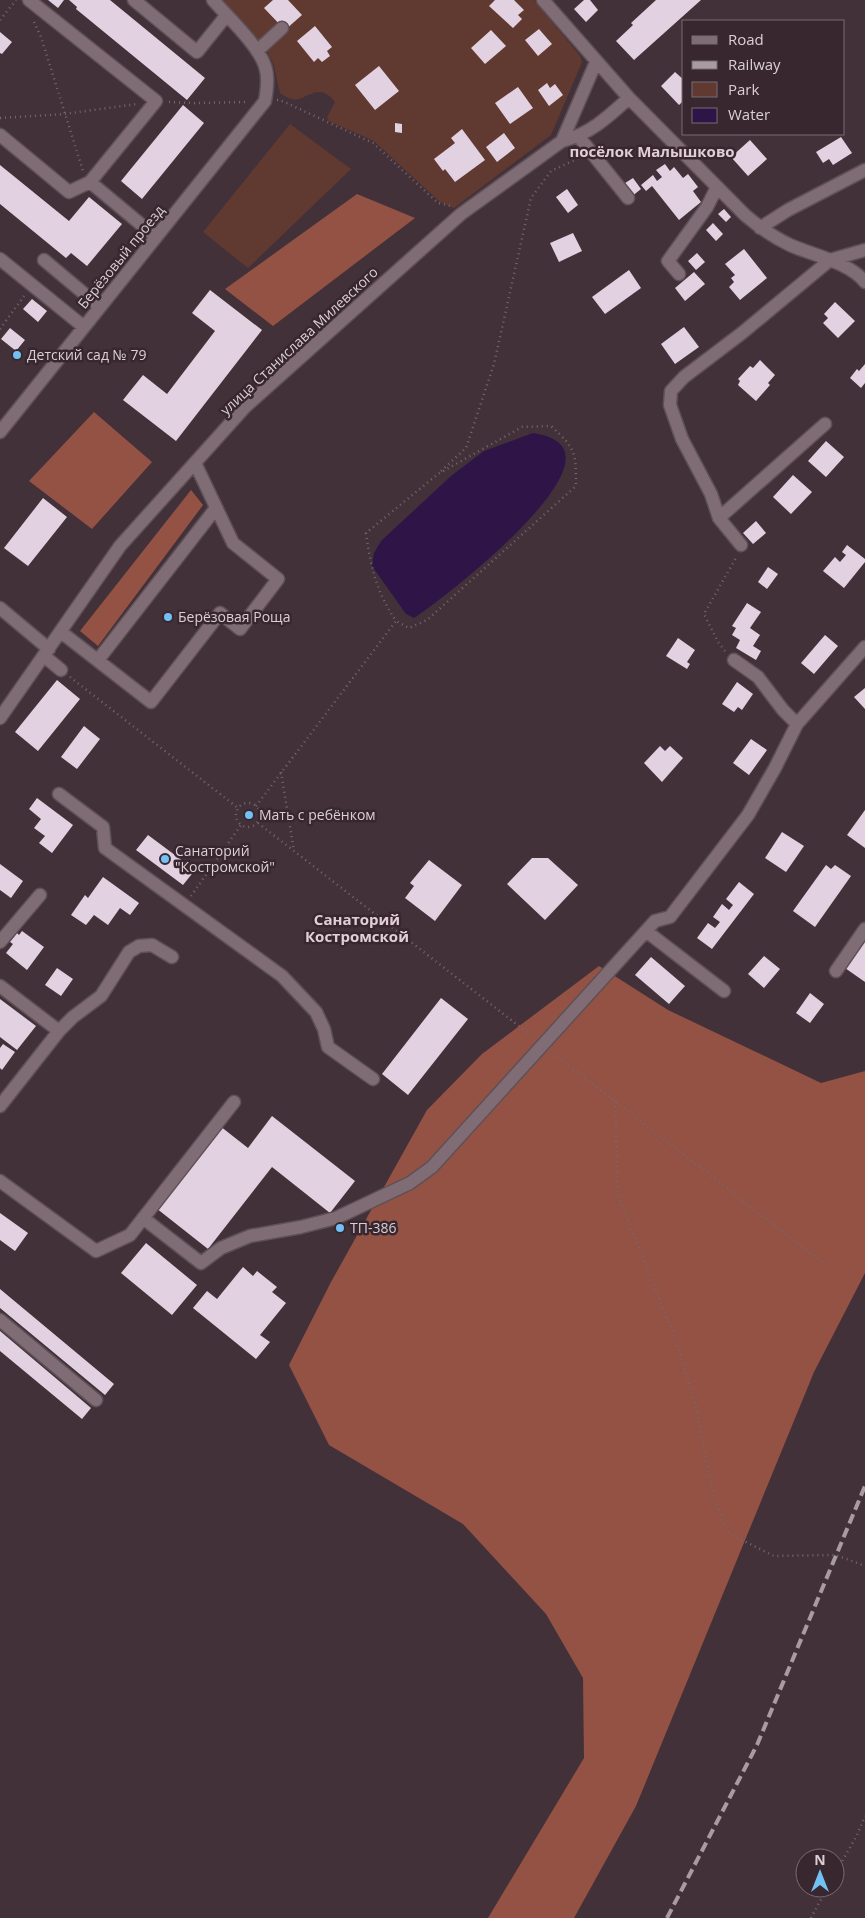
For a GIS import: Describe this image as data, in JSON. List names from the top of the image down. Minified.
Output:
{"streets":{"street":["Берёзовый проезд","улица Станислава Милевского"]},"districts":["посёлок Малышково","Санаторий Костромской"],"places":["Детский сад № 79","Берёзовая Роща","Мать с ребёнком","Санаторий \"Костромской\"","ТП-386"],"legend":["Road","Railway","Park","Water"],"north":"top"}
